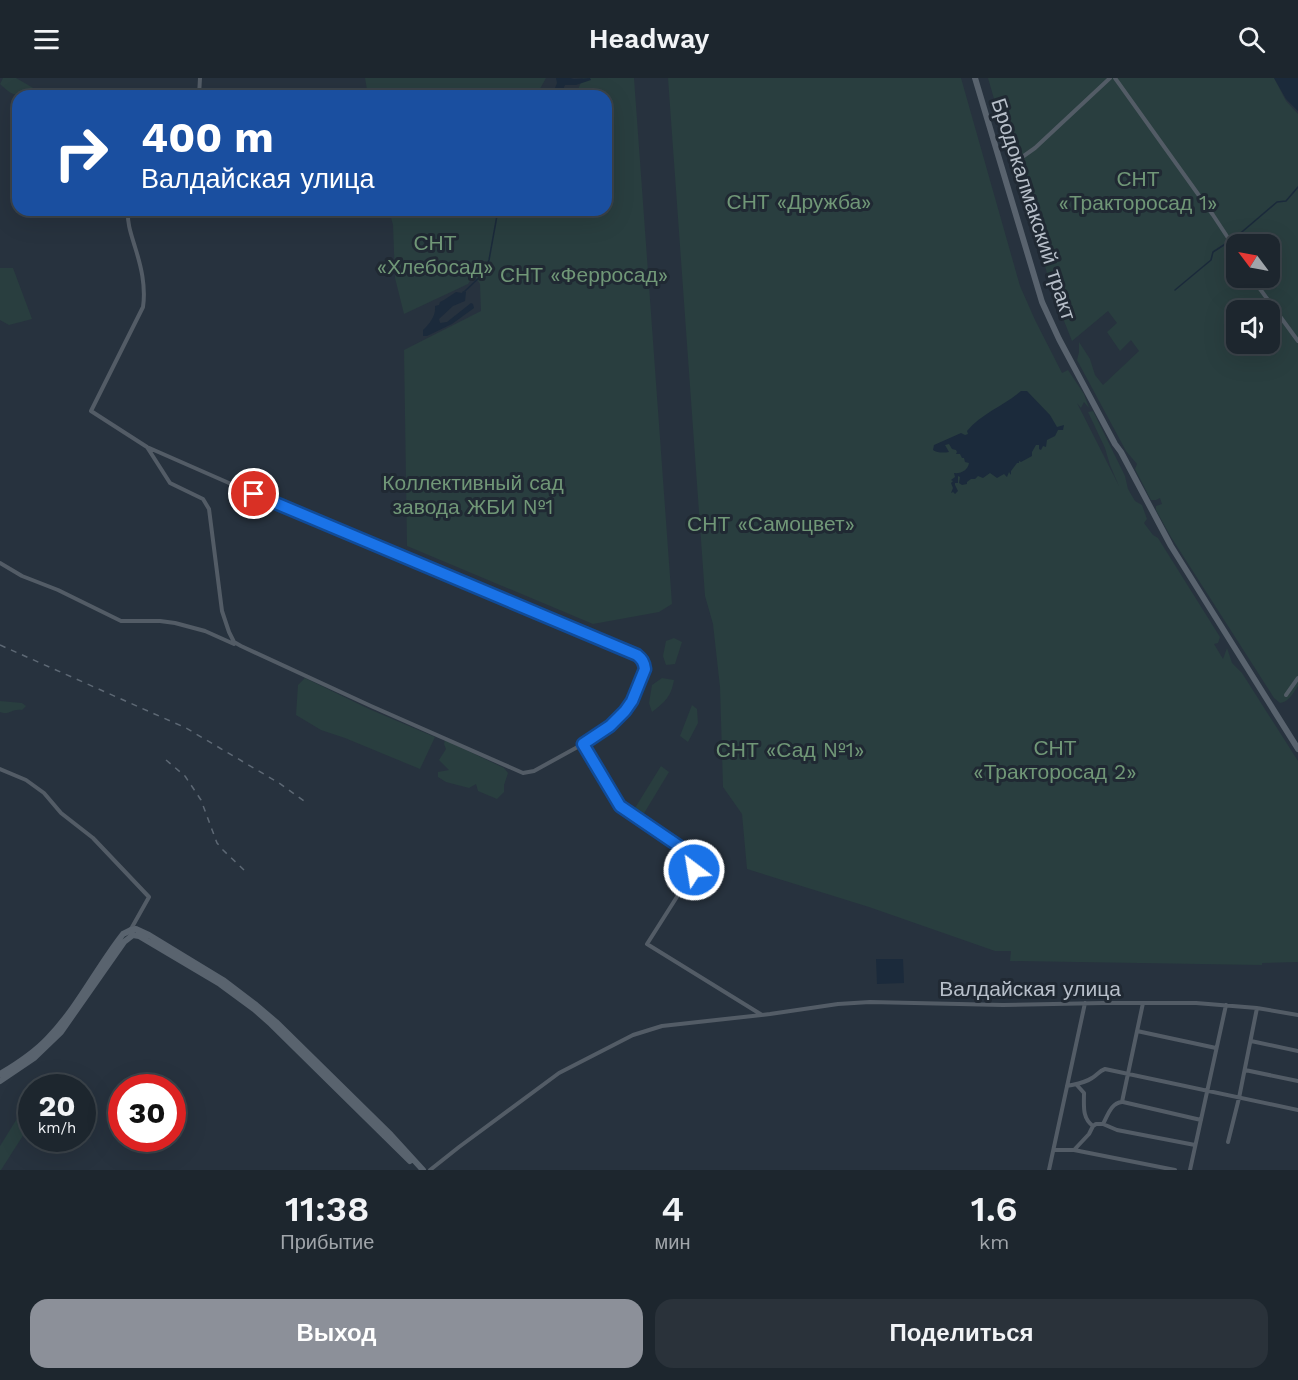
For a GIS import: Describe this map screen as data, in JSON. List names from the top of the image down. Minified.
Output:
{"streets":{"main road":["Бродокалмакский тракт"],"street":["Валдайская улица"]},"parks":["СНТ «Тракторосад 1»","СНТ «Дружба»","СНТ «Хлебосад»","СНТ «Ферросад»","Коллективный сад завода ЖБИ №1","СНТ «Самоцвет»","СНТ «Тракторосад 2»","СНТ «Сад №1»"],"north":"top left","page":{"header":"Headway","turn":["400 m","Валдайская улица"],"speed":"20 km/h","limit":"30","eta":["11:38","Прибытие","4","мин","1.6","km"],"buttons":["Выход","Поделиться"]}}
